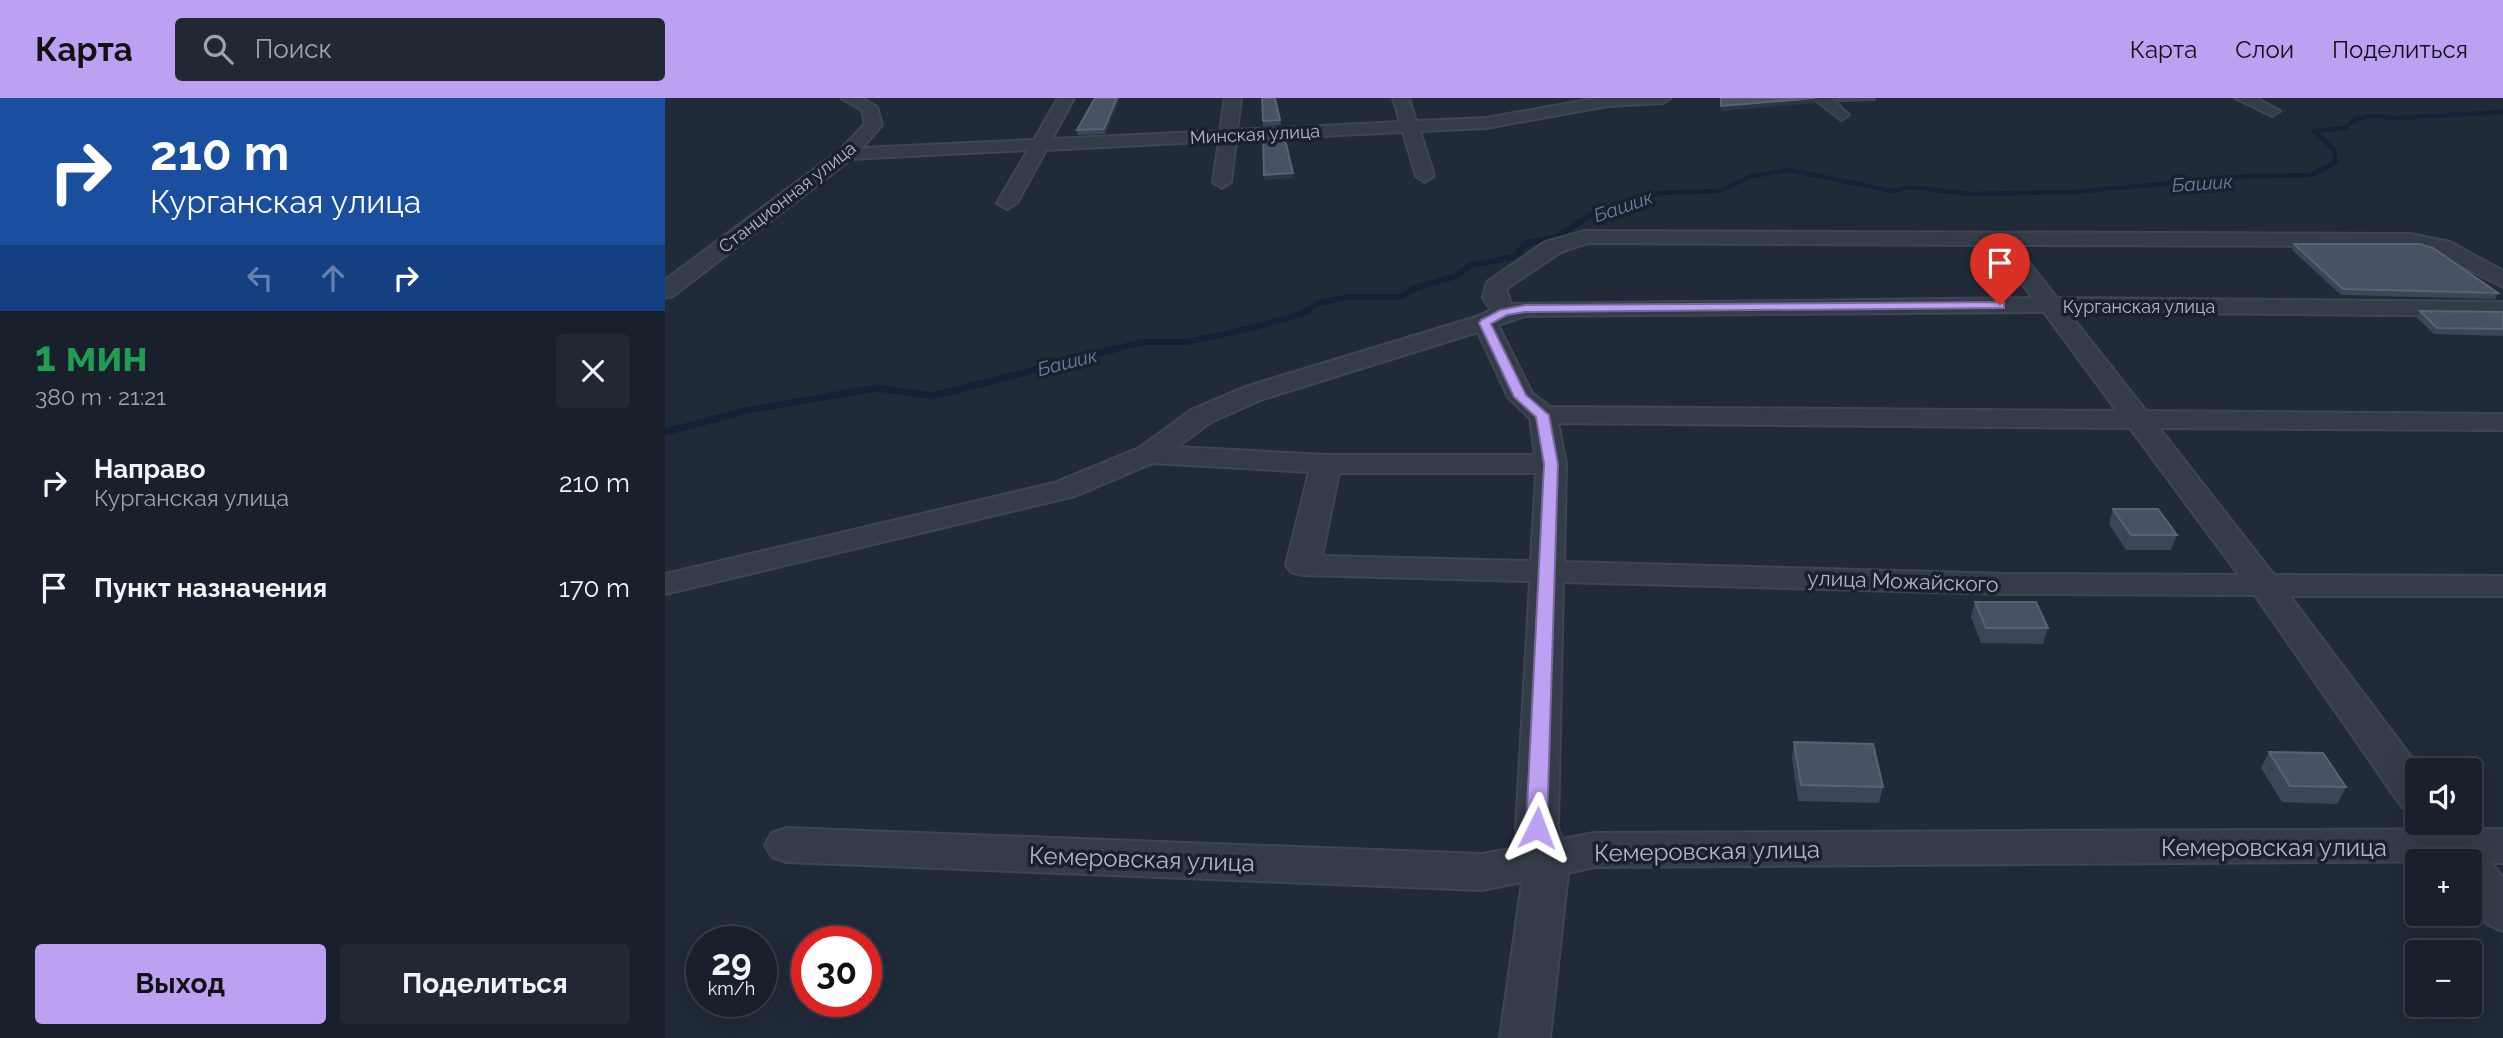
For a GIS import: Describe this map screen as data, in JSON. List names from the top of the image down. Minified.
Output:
{"streets":{"street":["Минская улица","Станционная улица","Курганская улица","улица Можайского","Кемеровская улица"]},"crossings":[["Минская улица","Станционная улица"]],"water":["Башик"],"page":{"header":"Карта","search":"Поиск","nav":["Карта","Слои","Поделиться"],"turn":["210 m","Курганская улица"],"heading":["1 мин","380 m · 21:21"],"list":[{"name":"Направо","note":"Курганская улица","value":"210 m"},{"name":"Пункт назначения","value":"170 m"}],"map_buttons":["+","−"],"speed":"29 km/h","limit":"30","buttons":["Выход","Поделиться"]}}
